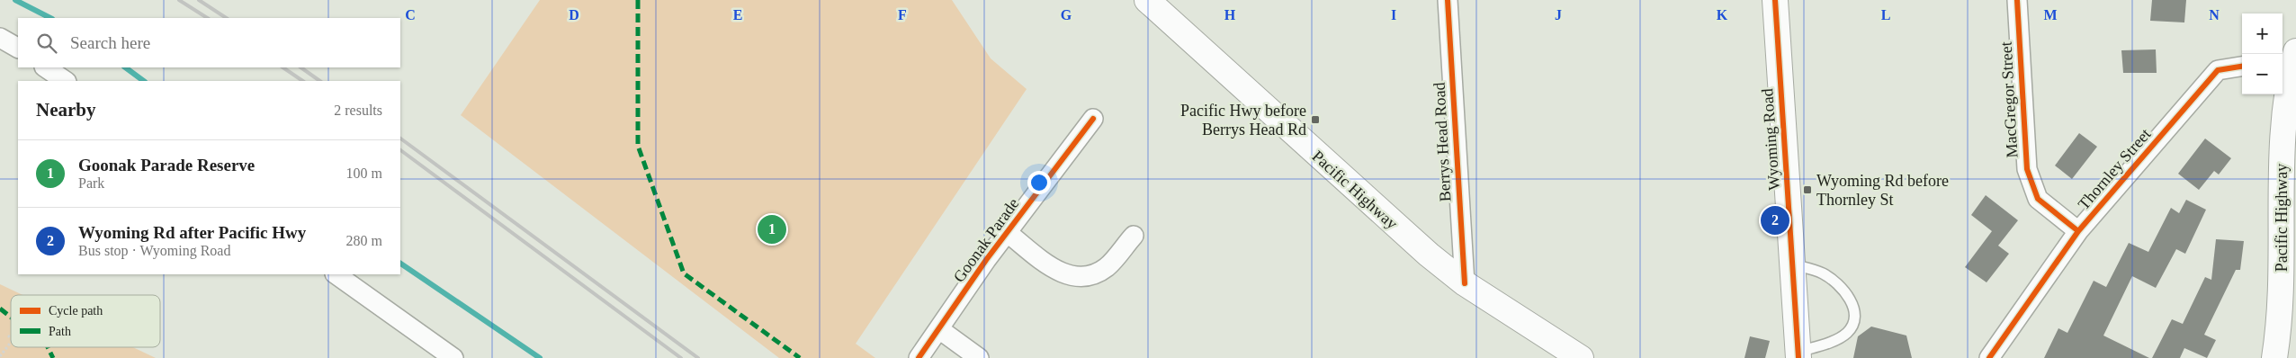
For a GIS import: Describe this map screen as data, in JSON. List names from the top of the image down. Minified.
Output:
{"streets":{"main road":["Wyoming Road","Pacific Highway"],"street":["MacGregor Street","Berrys Head Road","Thornley Street","Goonak Parade"]},"crossings":[["MacGregor Street","Thornley Street"],["Berrys Head Road","Pacific Highway"]],"places":{"transit":["Pacific Hwy before Berrys Head Rd","Wyoming Rd before Thornley St"]},"legend":["Cycle path","Path"],"page":{"map_buttons":["+","−"],"search":"Search here","heading":["Nearby","2 results"],"list":[{"mark":"1","name":"Goonak Parade Reserve","note":"Park","value":"100 m"},{"mark":"2","name":"Wyoming Rd after Pacific Hwy","note":"Bus stop · Wyoming Road","value":"280 m"}],"pins":["2","1"]},"grid":{"columns":["C","D","E","F","G","H","I","J","K","L","M","N"]}}
